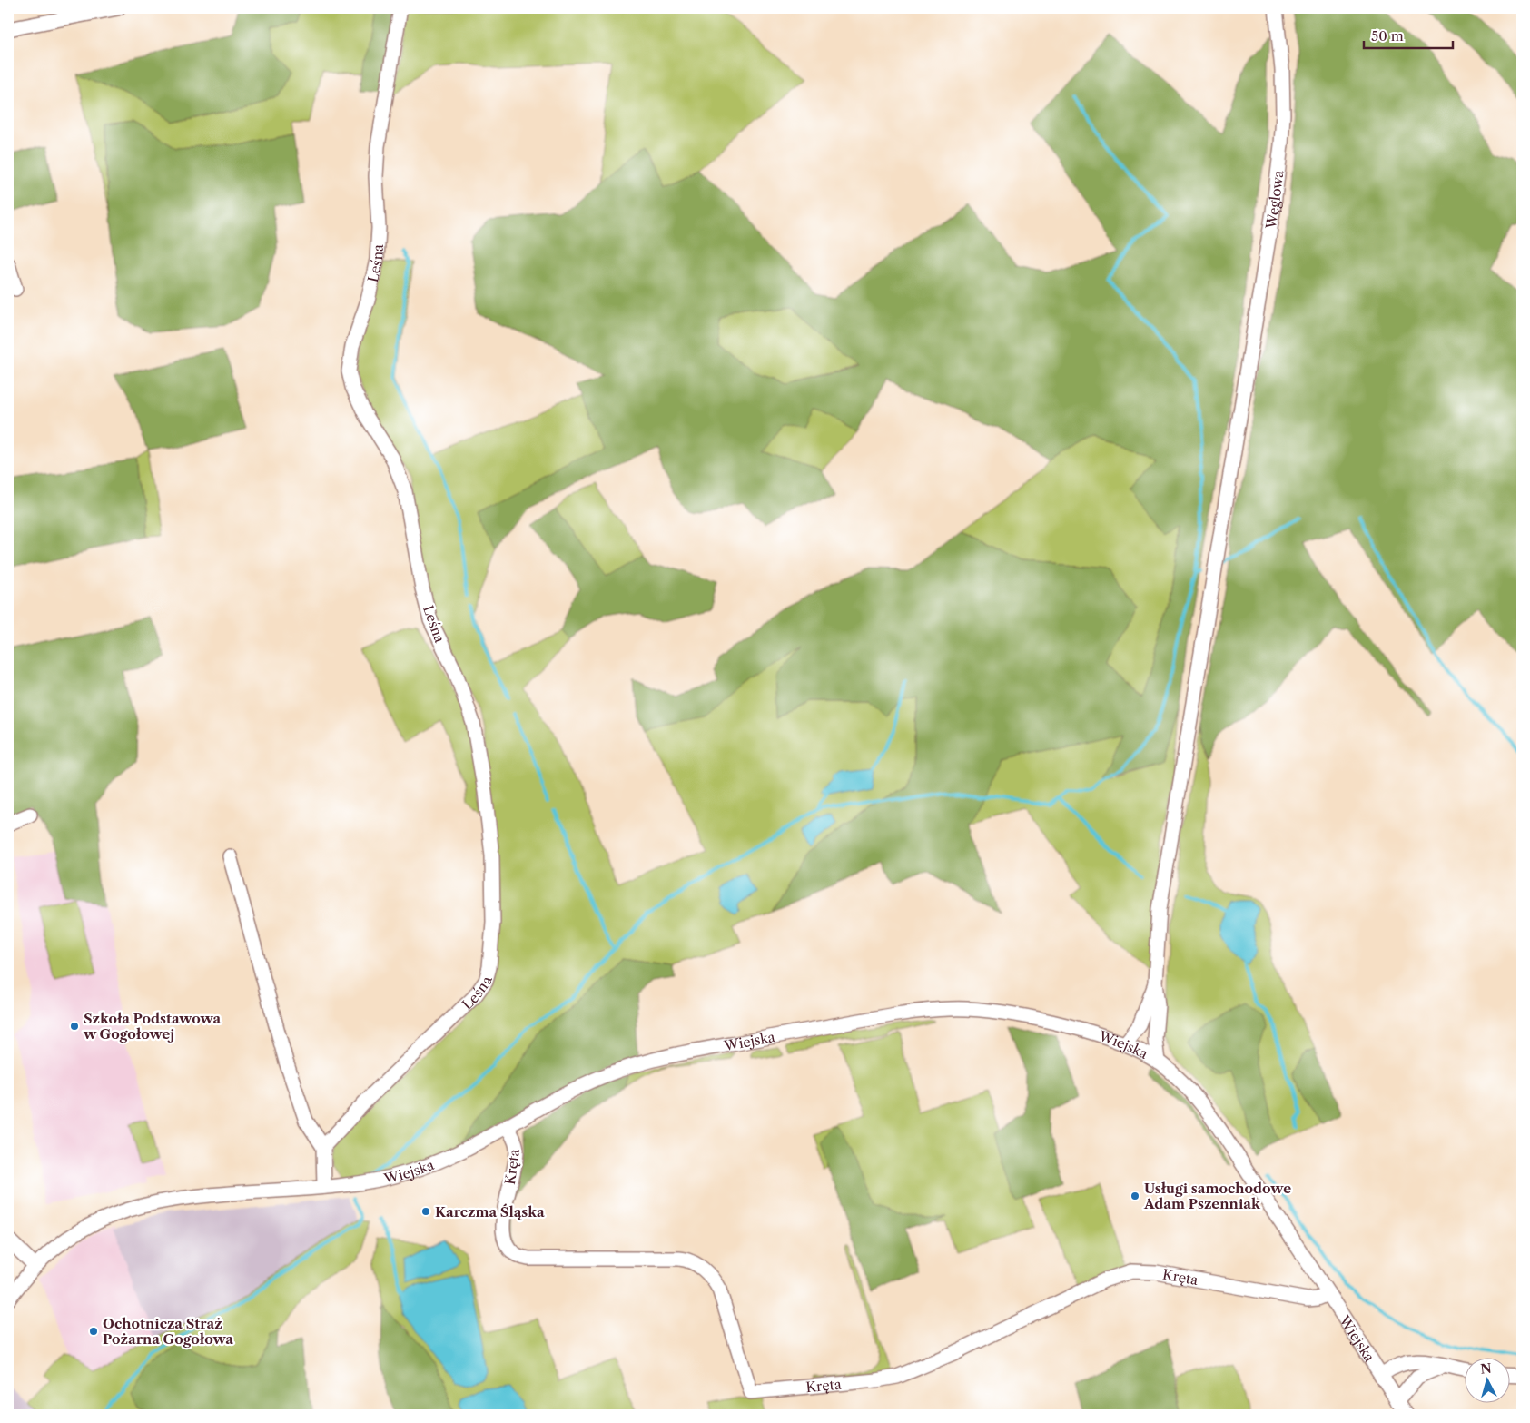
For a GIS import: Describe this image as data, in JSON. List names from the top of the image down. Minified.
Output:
{"streets":{"street":["Węglowa","Leśna","Wiejska","Kręta"]},"crossings":[["Wiejska","Kręta"]],"places":["Szkoła Podstawowa w Gogołowej","Usługi samochodowe Adam Pszenniak","Karczma Śląska","Ochotnicza Straż Pożarna Gogołowa"],"scale_bar":"50 m","north":"top"}
